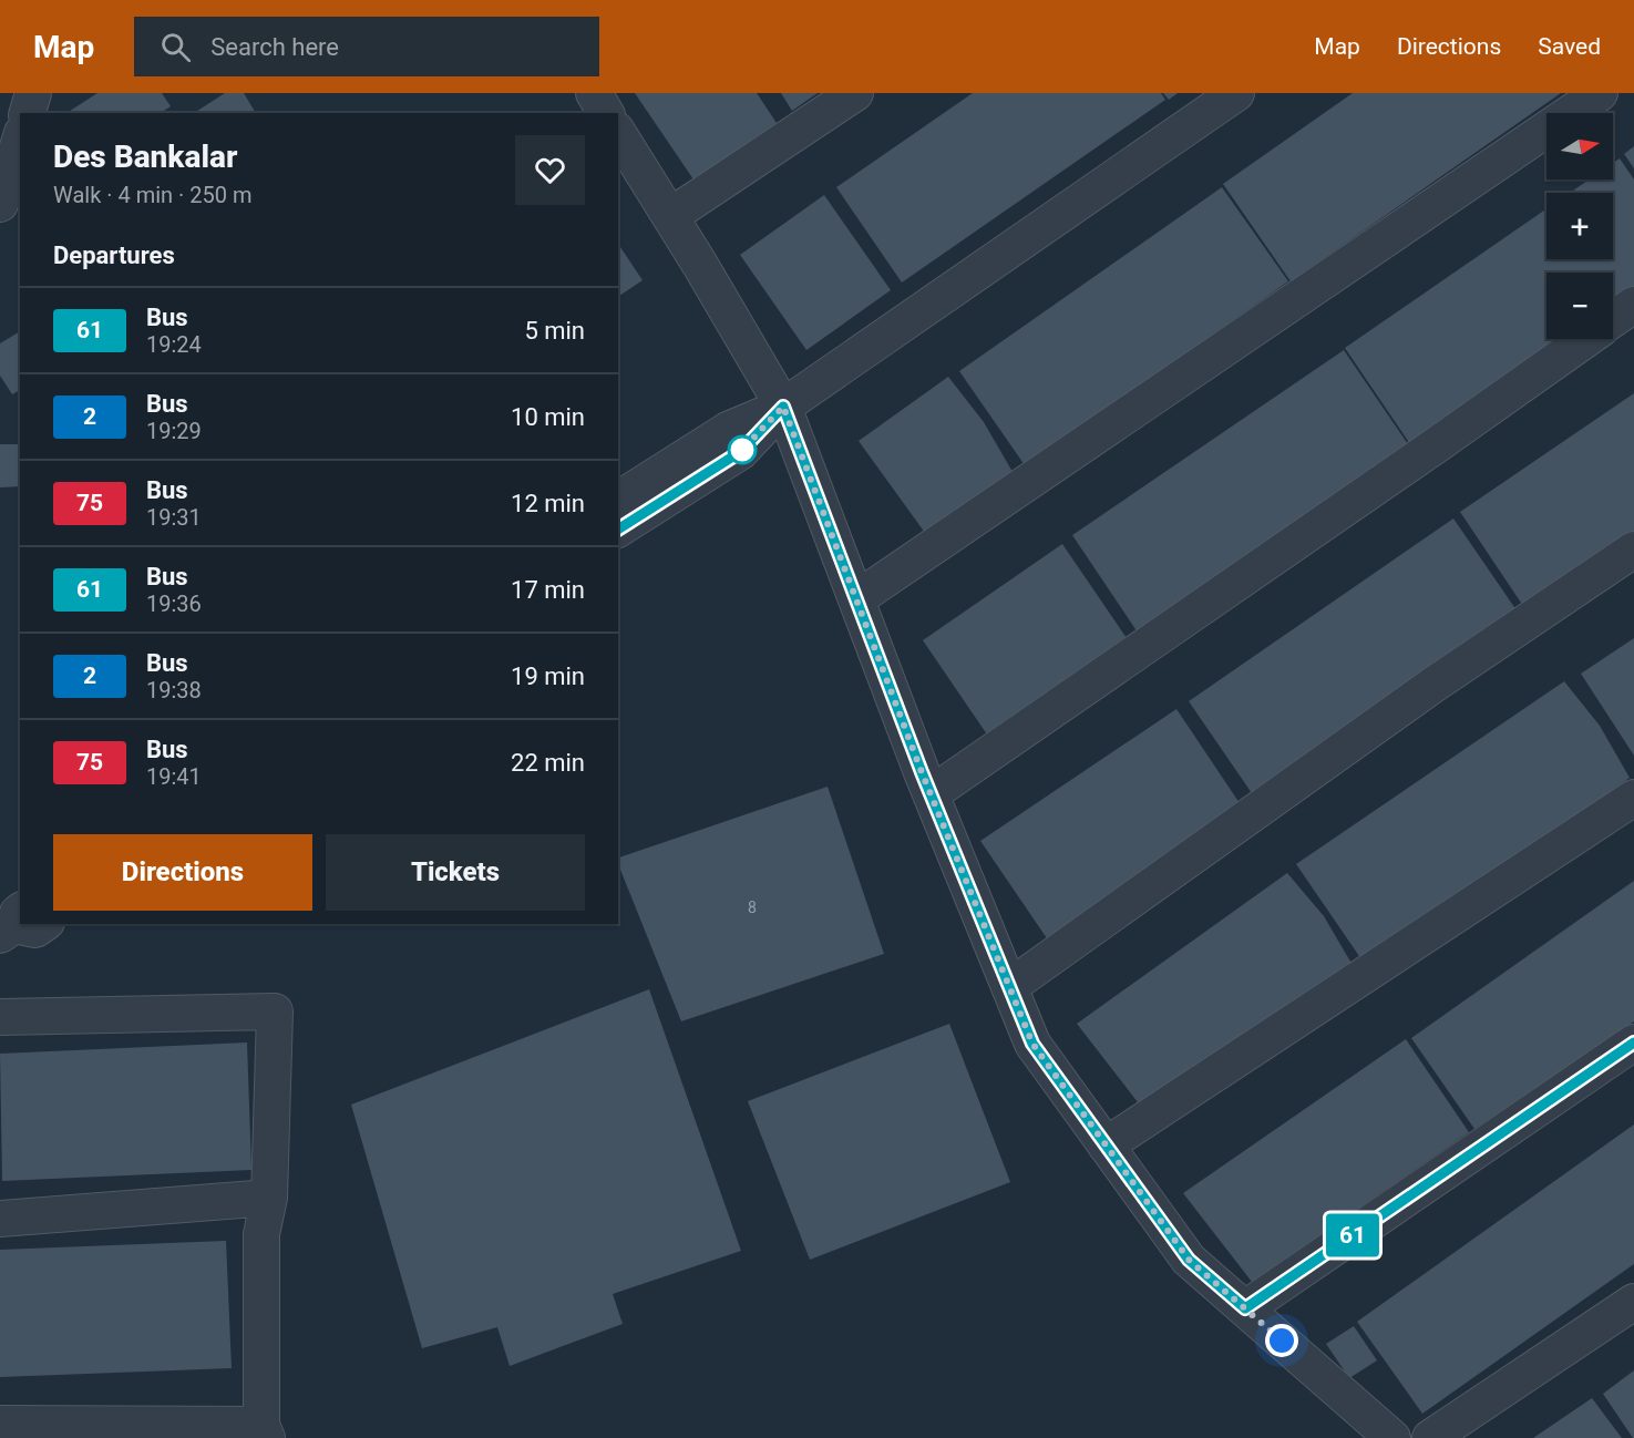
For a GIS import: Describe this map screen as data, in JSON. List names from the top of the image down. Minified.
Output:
{"lines":["bus line 61"],"house_numbers":["8"],"north":"right","page":{"header":"Map","search":"Search here","nav":["Map","Directions","Saved"],"on_map":"61","map_buttons":["+","−"],"heading":[["Des Bankalar","Walk · 4 min · 250 m"],"Departures"],"list":[{"mark":"61","name":"Bus","note":"19:24","value":"5 min"},{"mark":"2","name":"Bus","note":"19:29","value":"10 min"},{"mark":"75","name":"Bus","note":"19:31","value":"12 min"},{"mark":"61","name":"Bus","note":"19:36","value":"17 min"},{"mark":"2","name":"Bus","note":"19:38","value":"19 min"},{"mark":"75","name":"Bus","note":"19:41","value":"22 min"}],"buttons":["Directions","Tickets"]}}
